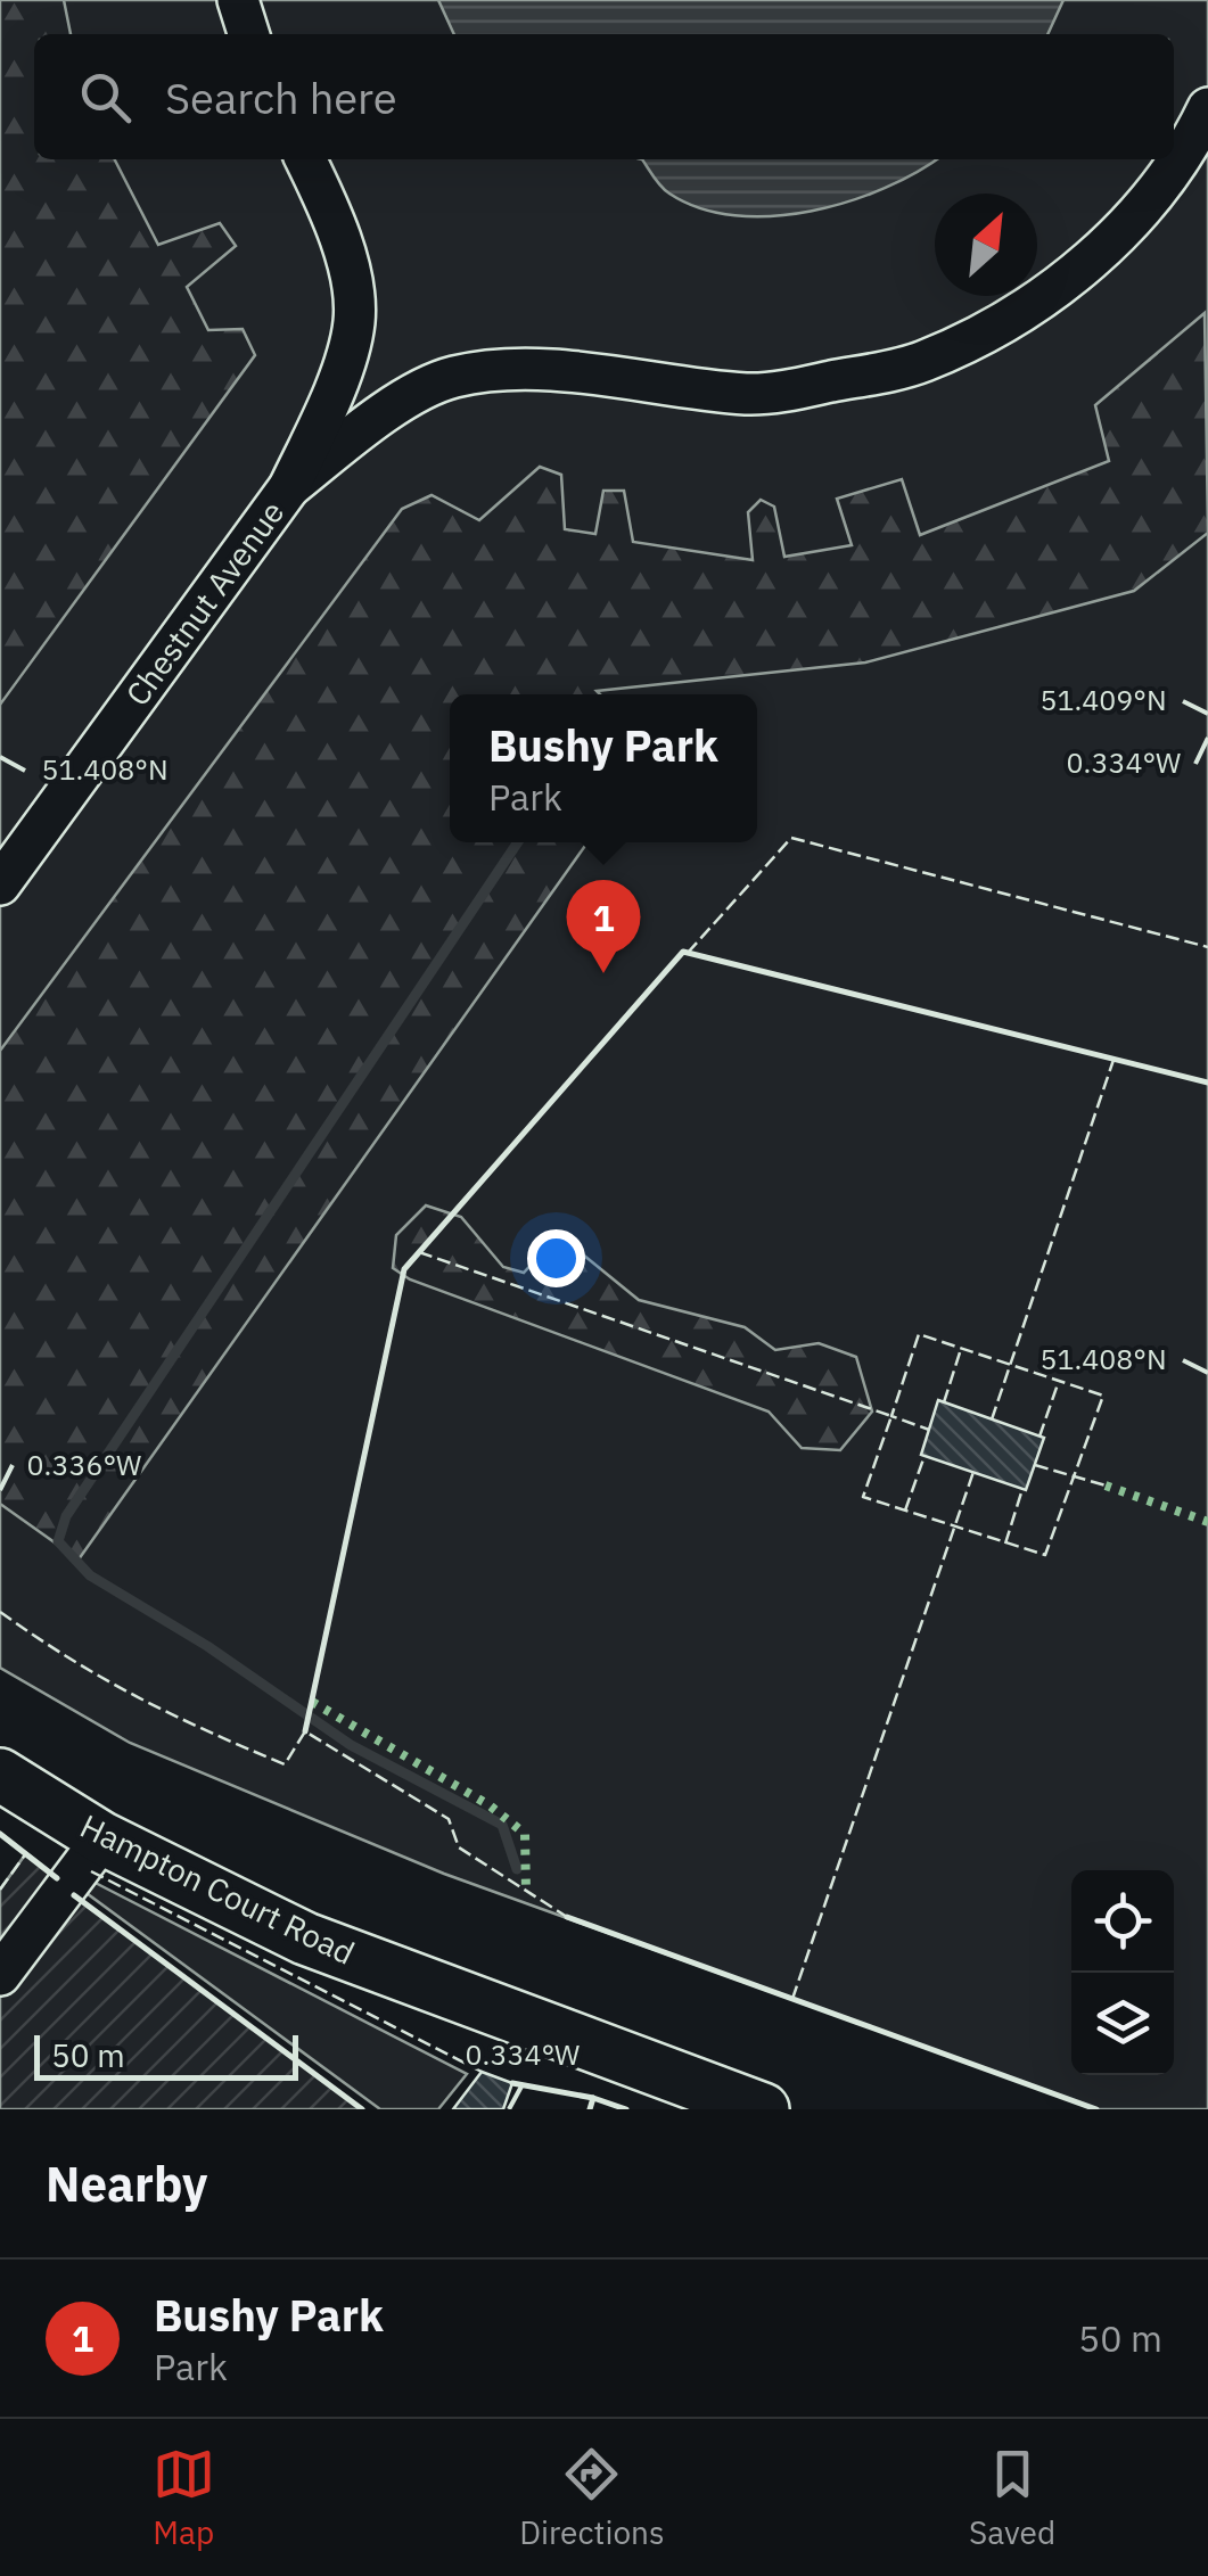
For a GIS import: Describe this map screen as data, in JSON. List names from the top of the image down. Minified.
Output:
{"streets":{"main road":["Hampton Court Road"],"street":["Chestnut Avenue"]},"scale_bar":"50 m","north":"top right","page":{"search":"Search here","popup":["Bushy Park","Park"],"pins":"1","scale":"50 m","heading":"Nearby","list":[{"mark":"1","name":"Bushy Park","note":"Park","value":"50 m"}],"nav":["Map","Directions","Saved"]},"coordinates":["51.409°N","0.334°W","51.408°N","0.336°W"]}
